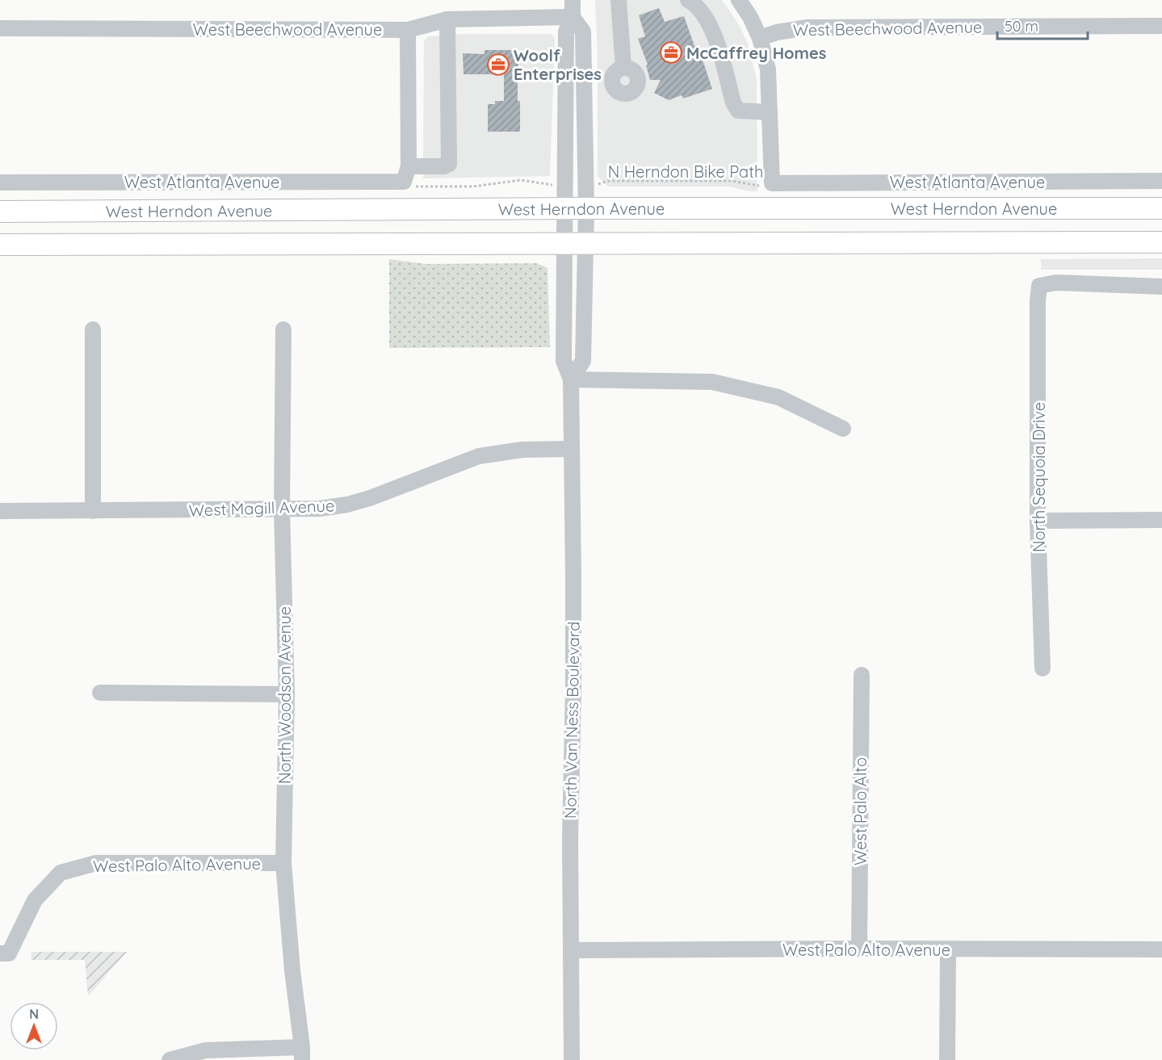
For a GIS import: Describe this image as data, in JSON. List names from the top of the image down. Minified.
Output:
{"streets":{"main road":["West Herndon Avenue"],"street":["West Beechwood Avenue","West Atlanta Avenue","North Sequoia Drive","West Magill Avenue","North Woodson Avenue","North Van Ness Boulevard","West Palo Alto","West Palo Alto Avenue"],"path":["N Herndon Bike Path"]},"crossings":[["West Beechwood Avenue","West Atlanta Avenue"],["West Beechwood Avenue","North Van Ness Boulevard"],["N Herndon Bike Path","West Atlanta Avenue"],["West Herndon Avenue","North Van Ness Boulevard"],["West Magill Avenue","North Woodson Avenue"],["West Magill Avenue","North Van Ness Boulevard"],["North Woodson Avenue","West Palo Alto Avenue"],["North Van Ness Boulevard","West Palo Alto Avenue"],["West Palo Alto","West Palo Alto Avenue"]],"places":{"office":["McCaffrey Homes","Woolf Enterprises"]},"scale_bar":"50 m","north":"top"}
